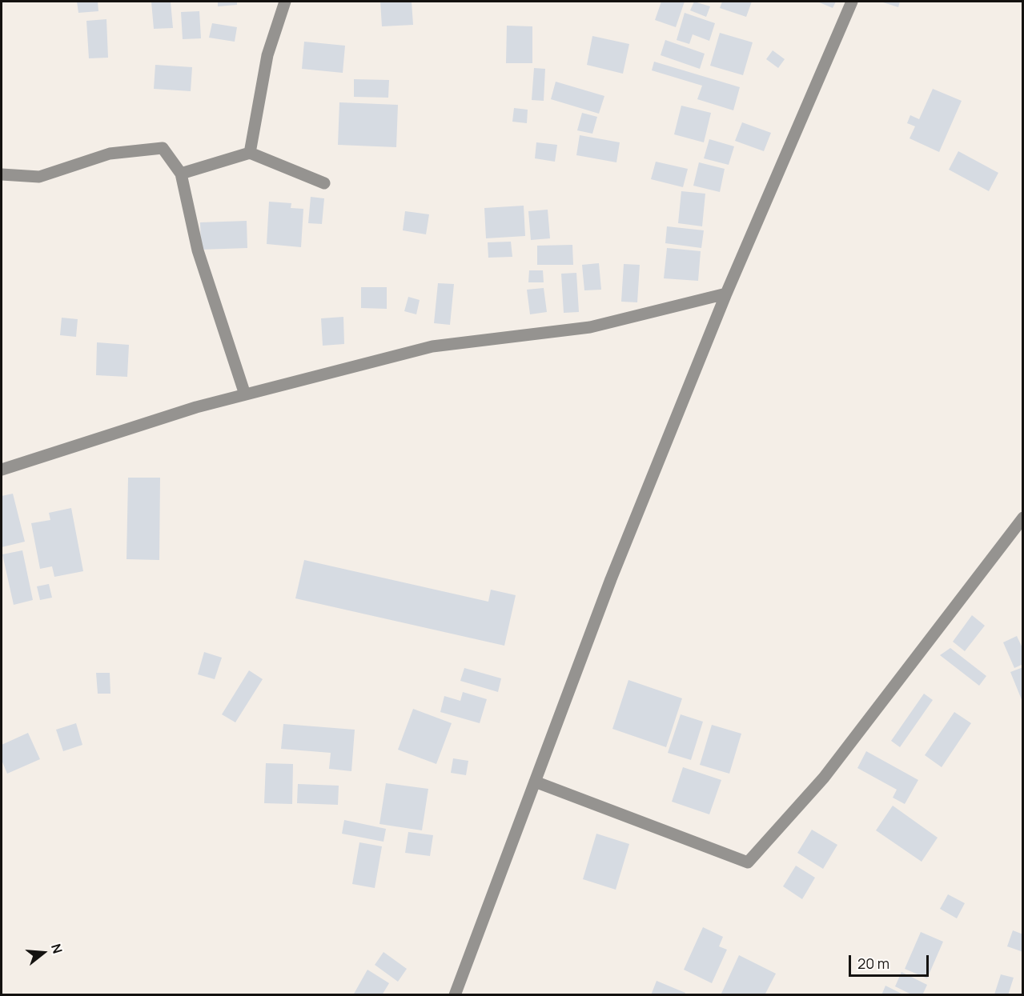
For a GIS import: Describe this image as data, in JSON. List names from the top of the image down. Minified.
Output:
{"scale_bar":"20 m","north":"right"}
